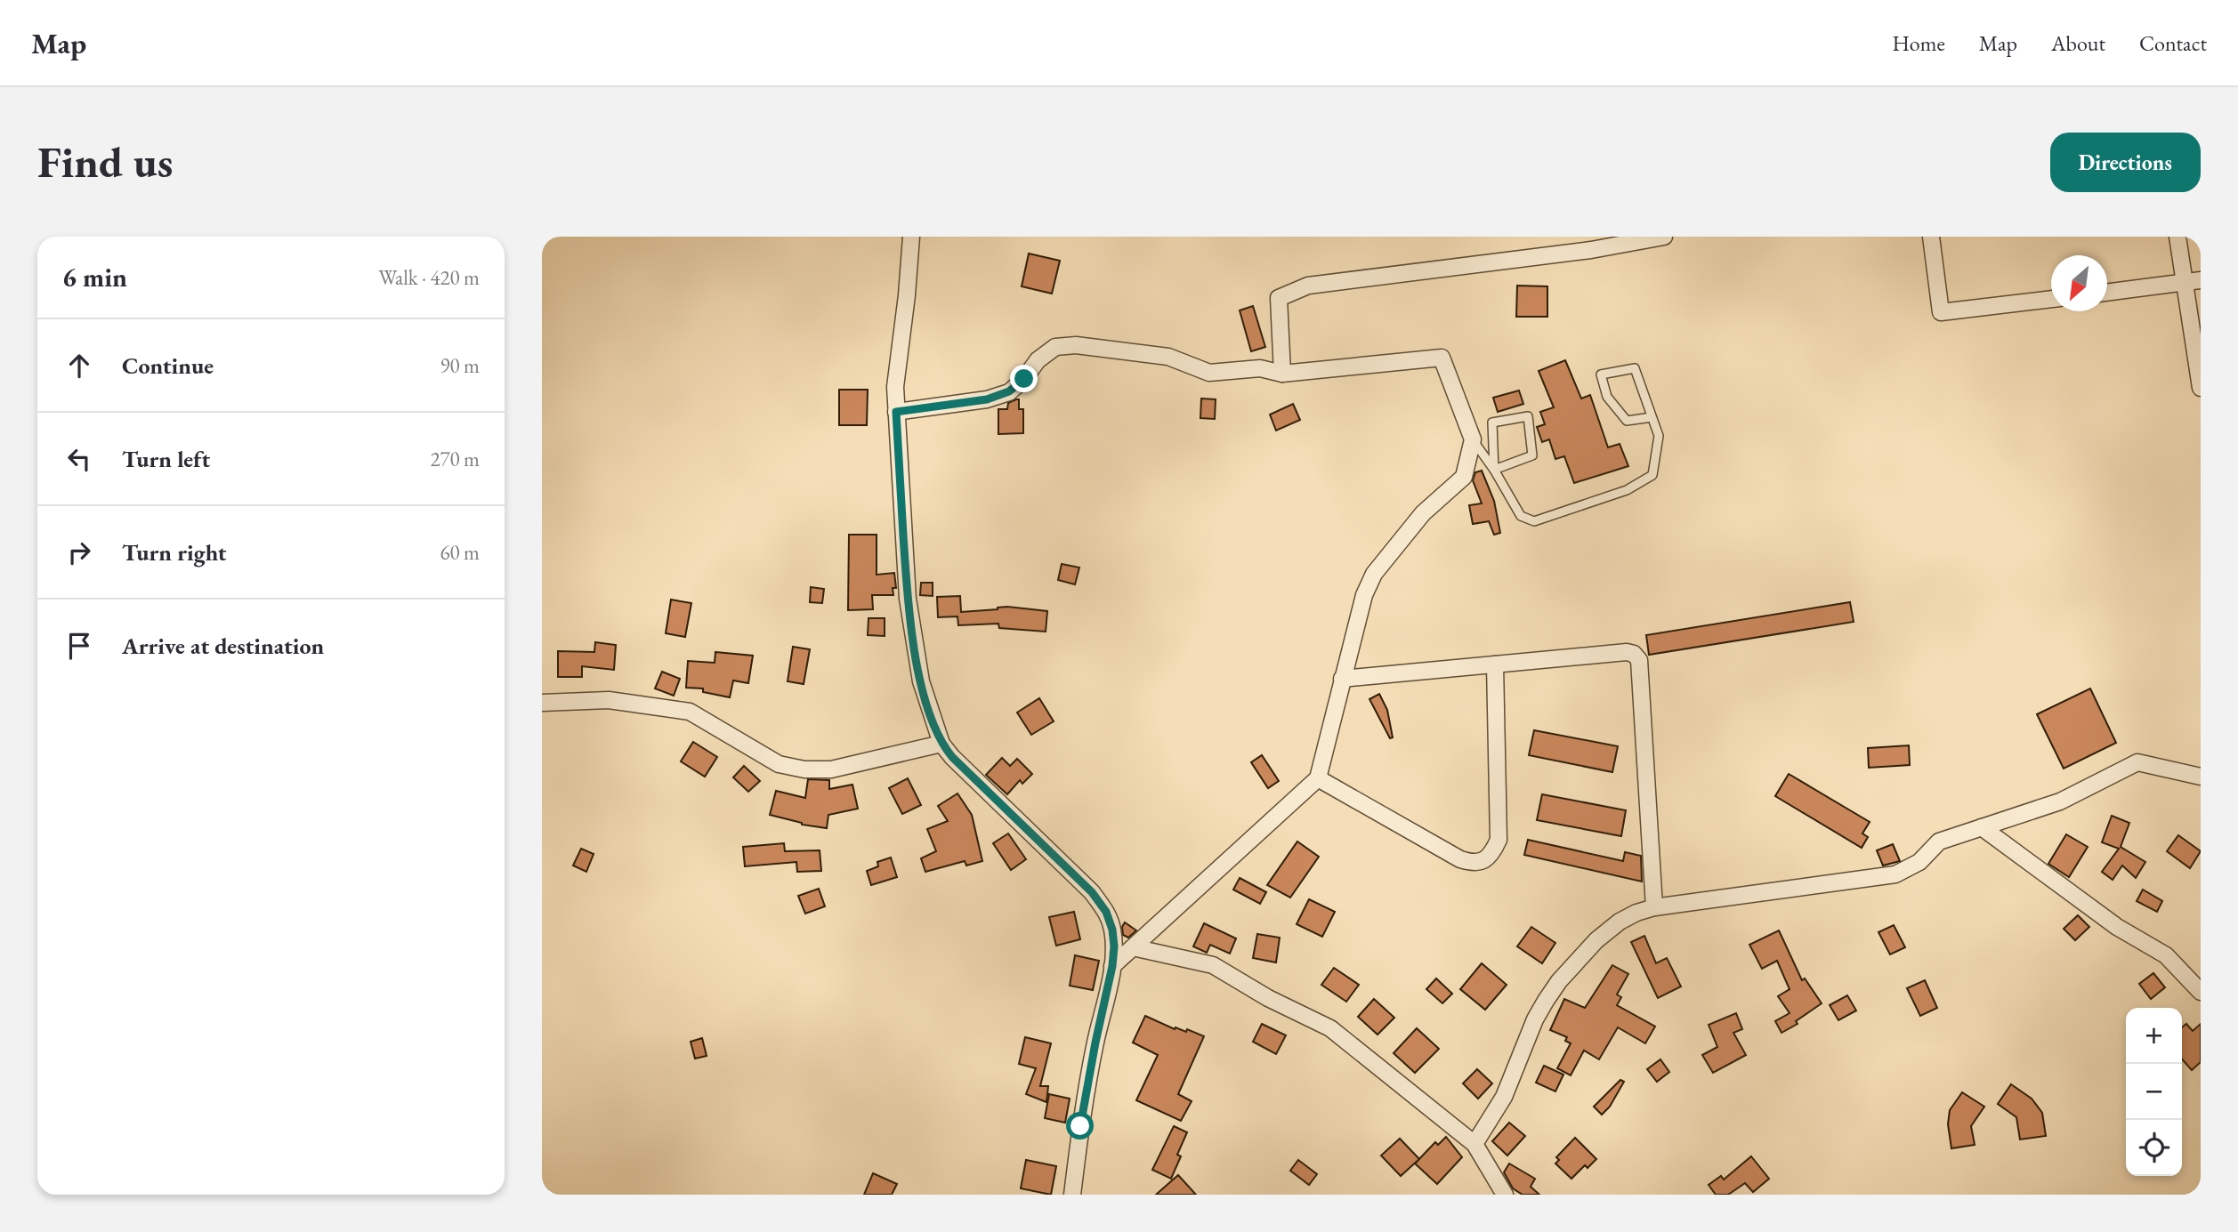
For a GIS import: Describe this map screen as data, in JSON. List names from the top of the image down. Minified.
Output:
{"north":"bottom left","page":{"header":"Map","nav":["Home","Map","About","Contact"],"buttons":"Directions","title":"Find us","heading":["6 min","Walk · 420 m"],"list":[["Continue","90 m"],["Turn left","270 m"],["Turn right","60 m"],"Arrive at destination"],"map_buttons":["+","−"]}}
